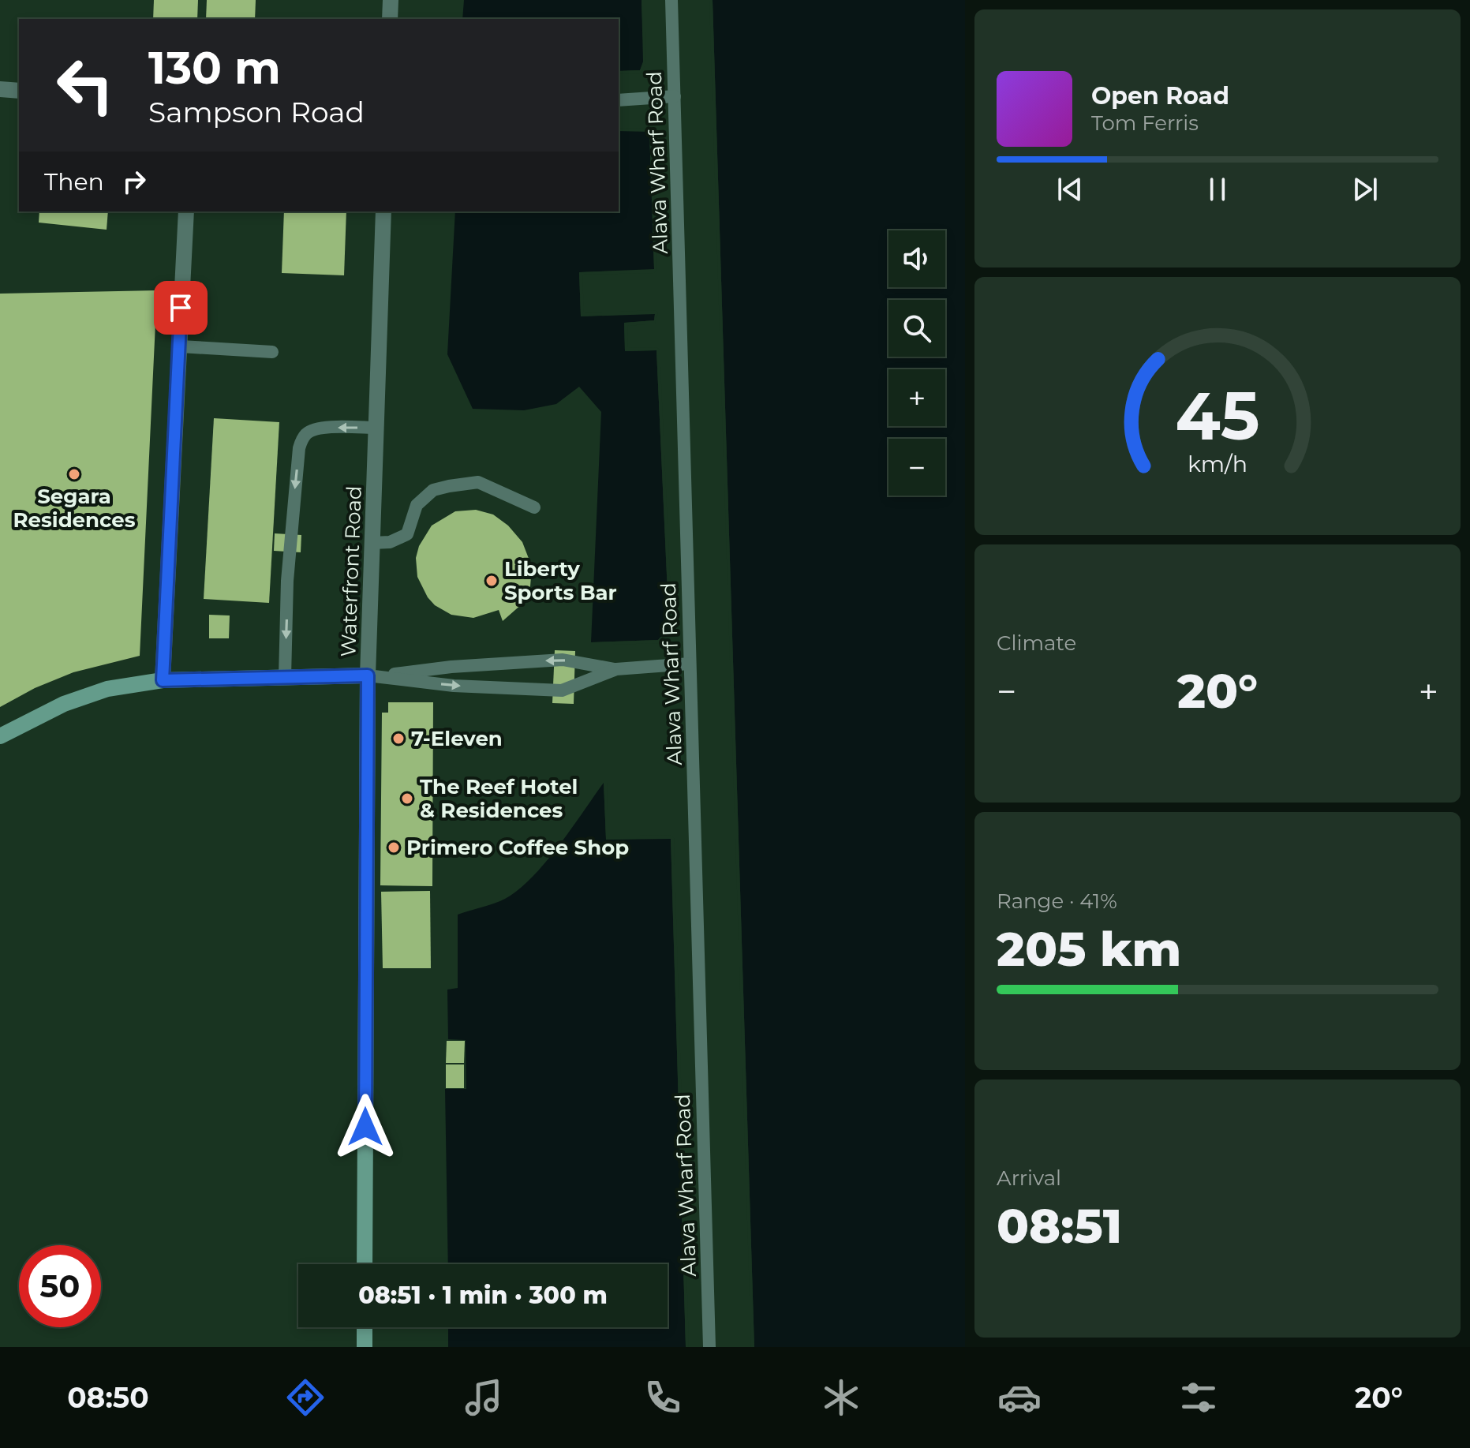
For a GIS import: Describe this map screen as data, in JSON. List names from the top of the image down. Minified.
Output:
{"streets":{"main road":["Waterfront Road"],"lane":["Alava Wharf Road"]},"places":["Segara Residences","Liberty Sports Bar","7-Eleven","The Reef Hotel & Residences","Primero Coffee Shop"],"page":{"turn":["130 m","Sampson Road"],"song":["Open Road","Tom Ferris"],"then":"Then","map_buttons":["+","−"],"tile":["Climate",["Range · 41%","205 km"],["Arrival","08:51"]],"heat":["−","20°","+"],"limit":"50","trip":"08:51 · 1 min · 300 m","tabs":["08:50","20°"],"gauge":["45","km/h"]}}
